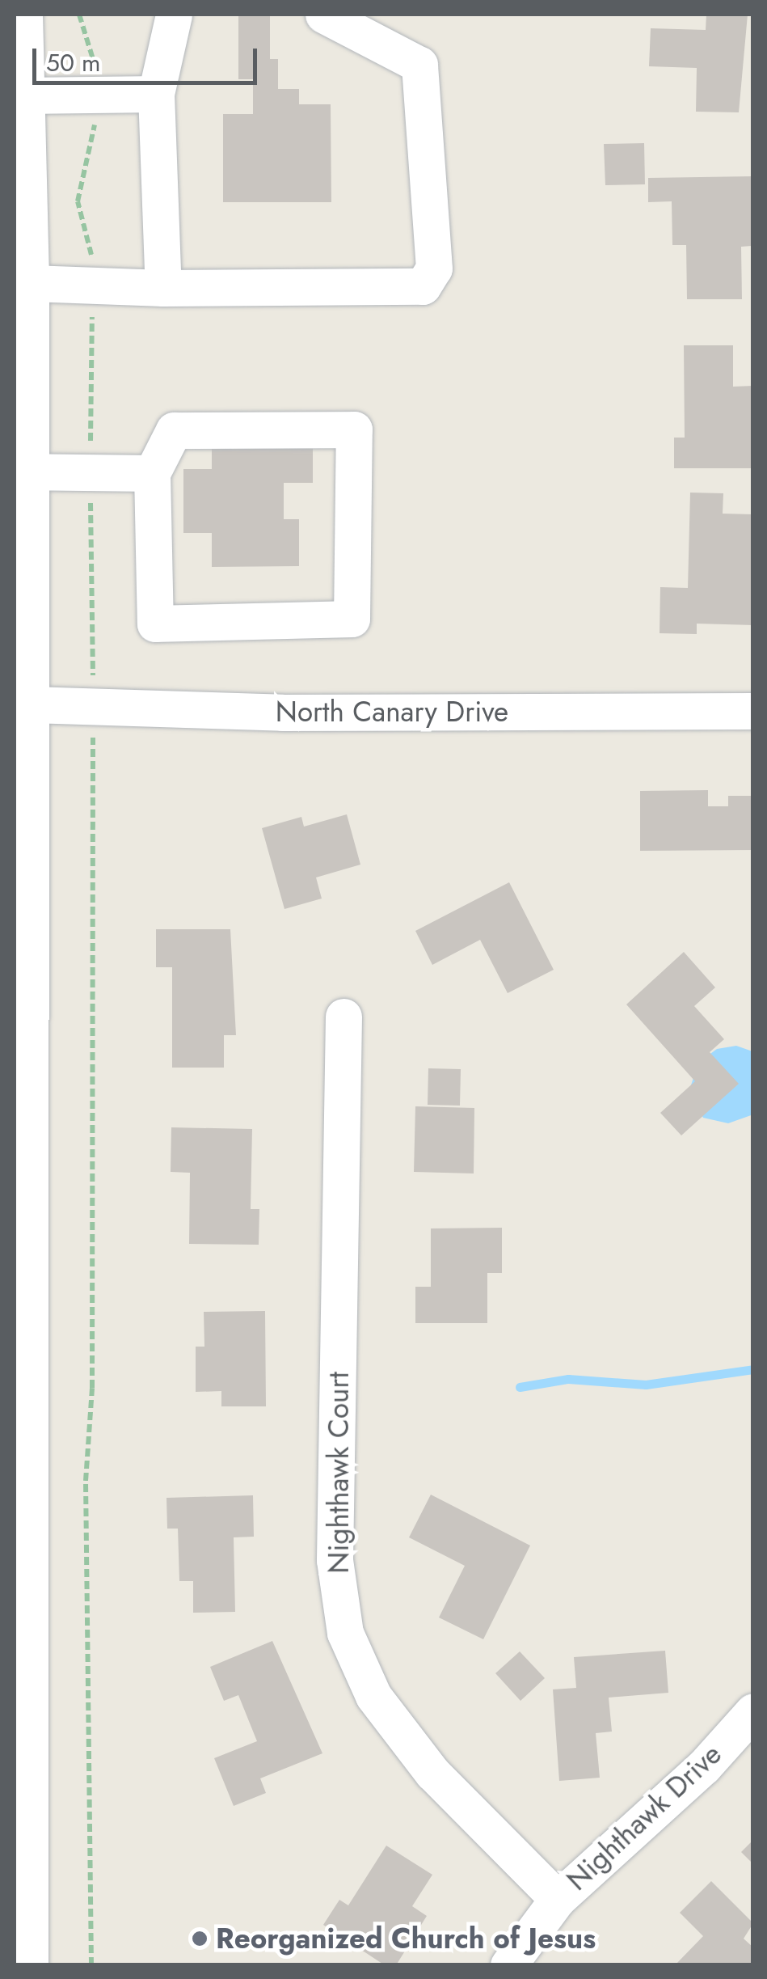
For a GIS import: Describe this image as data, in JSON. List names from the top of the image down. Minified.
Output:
{"streets":{"street":["North Canary Drive","Nighthawk Court","Nighthawk Drive"]},"crossings":[["Nighthawk Court","Nighthawk Drive"]],"places":["Reorganized Church of Jesus"],"scale_bar":"50 m"}
